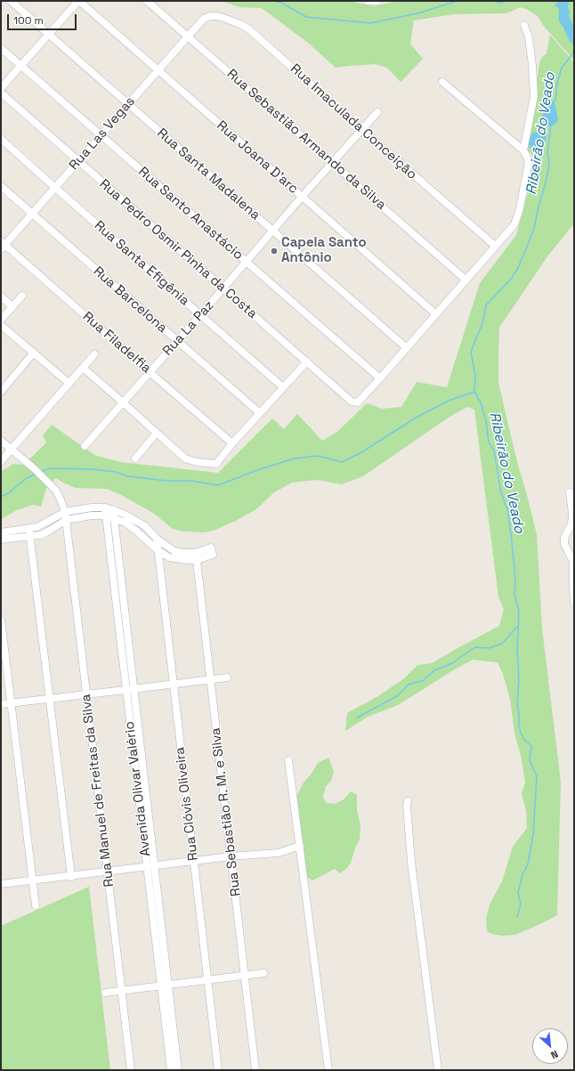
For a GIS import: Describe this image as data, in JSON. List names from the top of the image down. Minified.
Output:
{"streets":{"street":["Rua Imaculada Conceição","Rua Las Vegas","Rua Sebastião Armando da Silva","Rua Joana D'arc","Rua Santa Madalena","Rua Santo Anastácio","Rua Pedro Osmir Pinha da Costa","Rua Santa Efigênia","Rua Barcelona","Rua La Paz","Rua Filadelfia","Avenida Olivar Valério","Rua Manuel de Freitas da Silva","Rua Clóvis Oliveira","Rua Sebastião R. M. e Silva"]},"crossings":[["Rua Imaculada Conceição","Rua Las Vegas"],["Rua Imaculada Conceição","Rua La Paz"],["Rua Las Vegas","Rua Sebastião Armando da Silva"],["Rua Las Vegas","Rua Joana D'arc"],["Rua Las Vegas","Rua Santa Madalena"],["Rua Las Vegas","Rua Santo Anastácio"],["Rua Las Vegas","Rua Pedro Osmir Pinha da Costa"],["Rua Las Vegas","Rua Santa Efigênia"],["Rua Las Vegas","Rua Barcelona"],["Rua Las Vegas","Rua Filadelfia"],["Rua Sebastião Armando da Silva","Rua La Paz"],["Rua Joana D'arc","Rua La Paz"],["Rua Santa Madalena","Rua La Paz"],["Rua Santo Anastácio","Rua Pedro Osmir Pinha da Costa"],["Rua Santo Anastácio","Rua La Paz"],["Rua Pedro Osmir Pinha da Costa","Rua La Paz"],["Rua Santa Efigênia","Rua La Paz"],["Rua Barcelona","Rua La Paz"],["Rua La Paz","Rua Filadelfia"]],"water":["Ribeirão do Veado"],"places":["Capela Santo Antônio"],"scale_bar":"100 m","north":"bottom right"}
